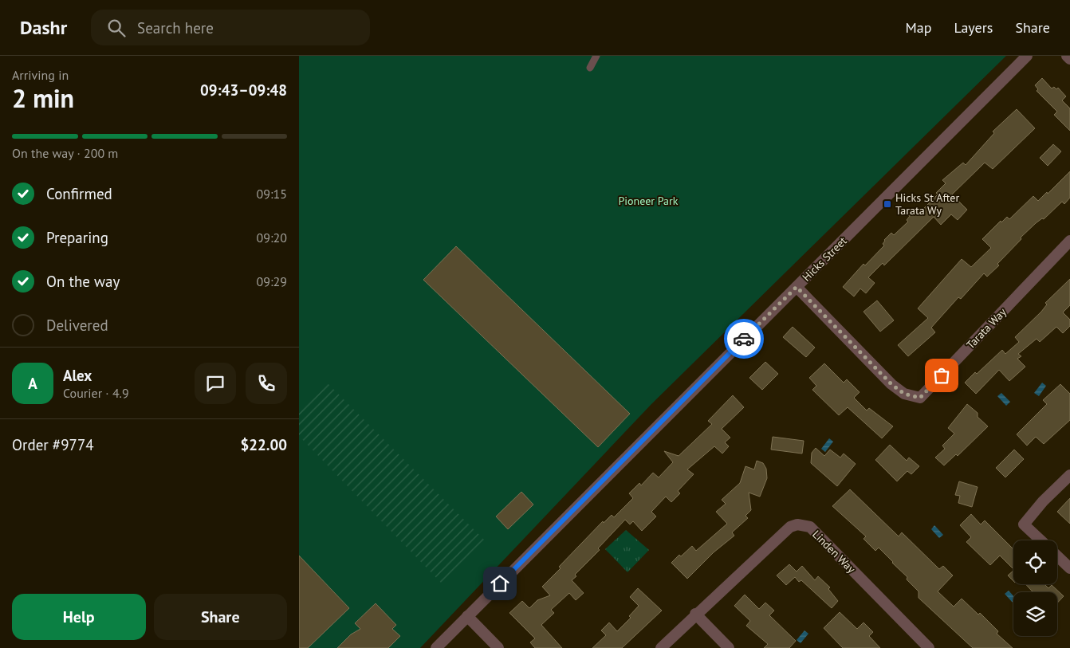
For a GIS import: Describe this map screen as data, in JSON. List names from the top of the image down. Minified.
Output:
{"streets":{"street":["Hicks Street","Tarata Way","Linden Way"]},"crossings":[["Hicks Street","Tarata Way"]],"parks":["Pioneer Park"],"places":{"transit":["Hicks St After Tarata Wy"]},"page":{"header":"Dashr","search":"Search here","nav":["Map","Layers","Share"],"heading":["2 min","Arriving in","09:43–09:48"],"panel":["Alex","Courier · 4.9","Order #9774","$22.00"],"bar":"On the way · 200 m","list":[["Confirmed","09:15"],["Preparing","09:20"],["On the way","09:29"],"Delivered"],"round":"A","buttons":["Help","Share"]}}
